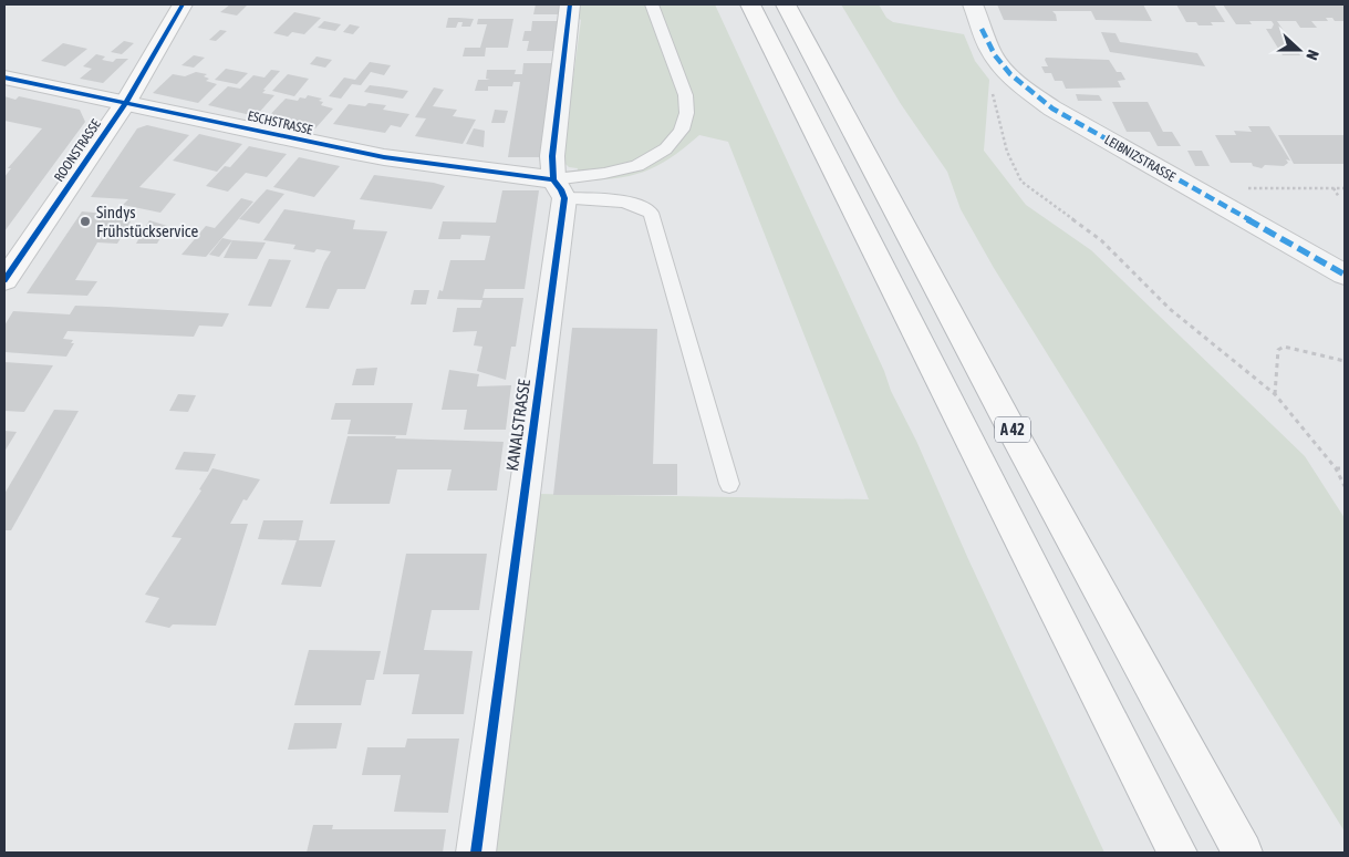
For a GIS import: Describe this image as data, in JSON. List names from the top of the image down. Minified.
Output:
{"streets":{"main road":["ROONSTRASSE","A 42"],"street":["ESCHSTRASSE","LEIBNIZSTRASSE","KANALSTRASSE"]},"crossings":[["ESCHSTRASSE","ROONSTRASSE"],["ESCHSTRASSE","KANALSTRASSE"]],"places":["Sindys Frühstückservice"],"north":"right"}
